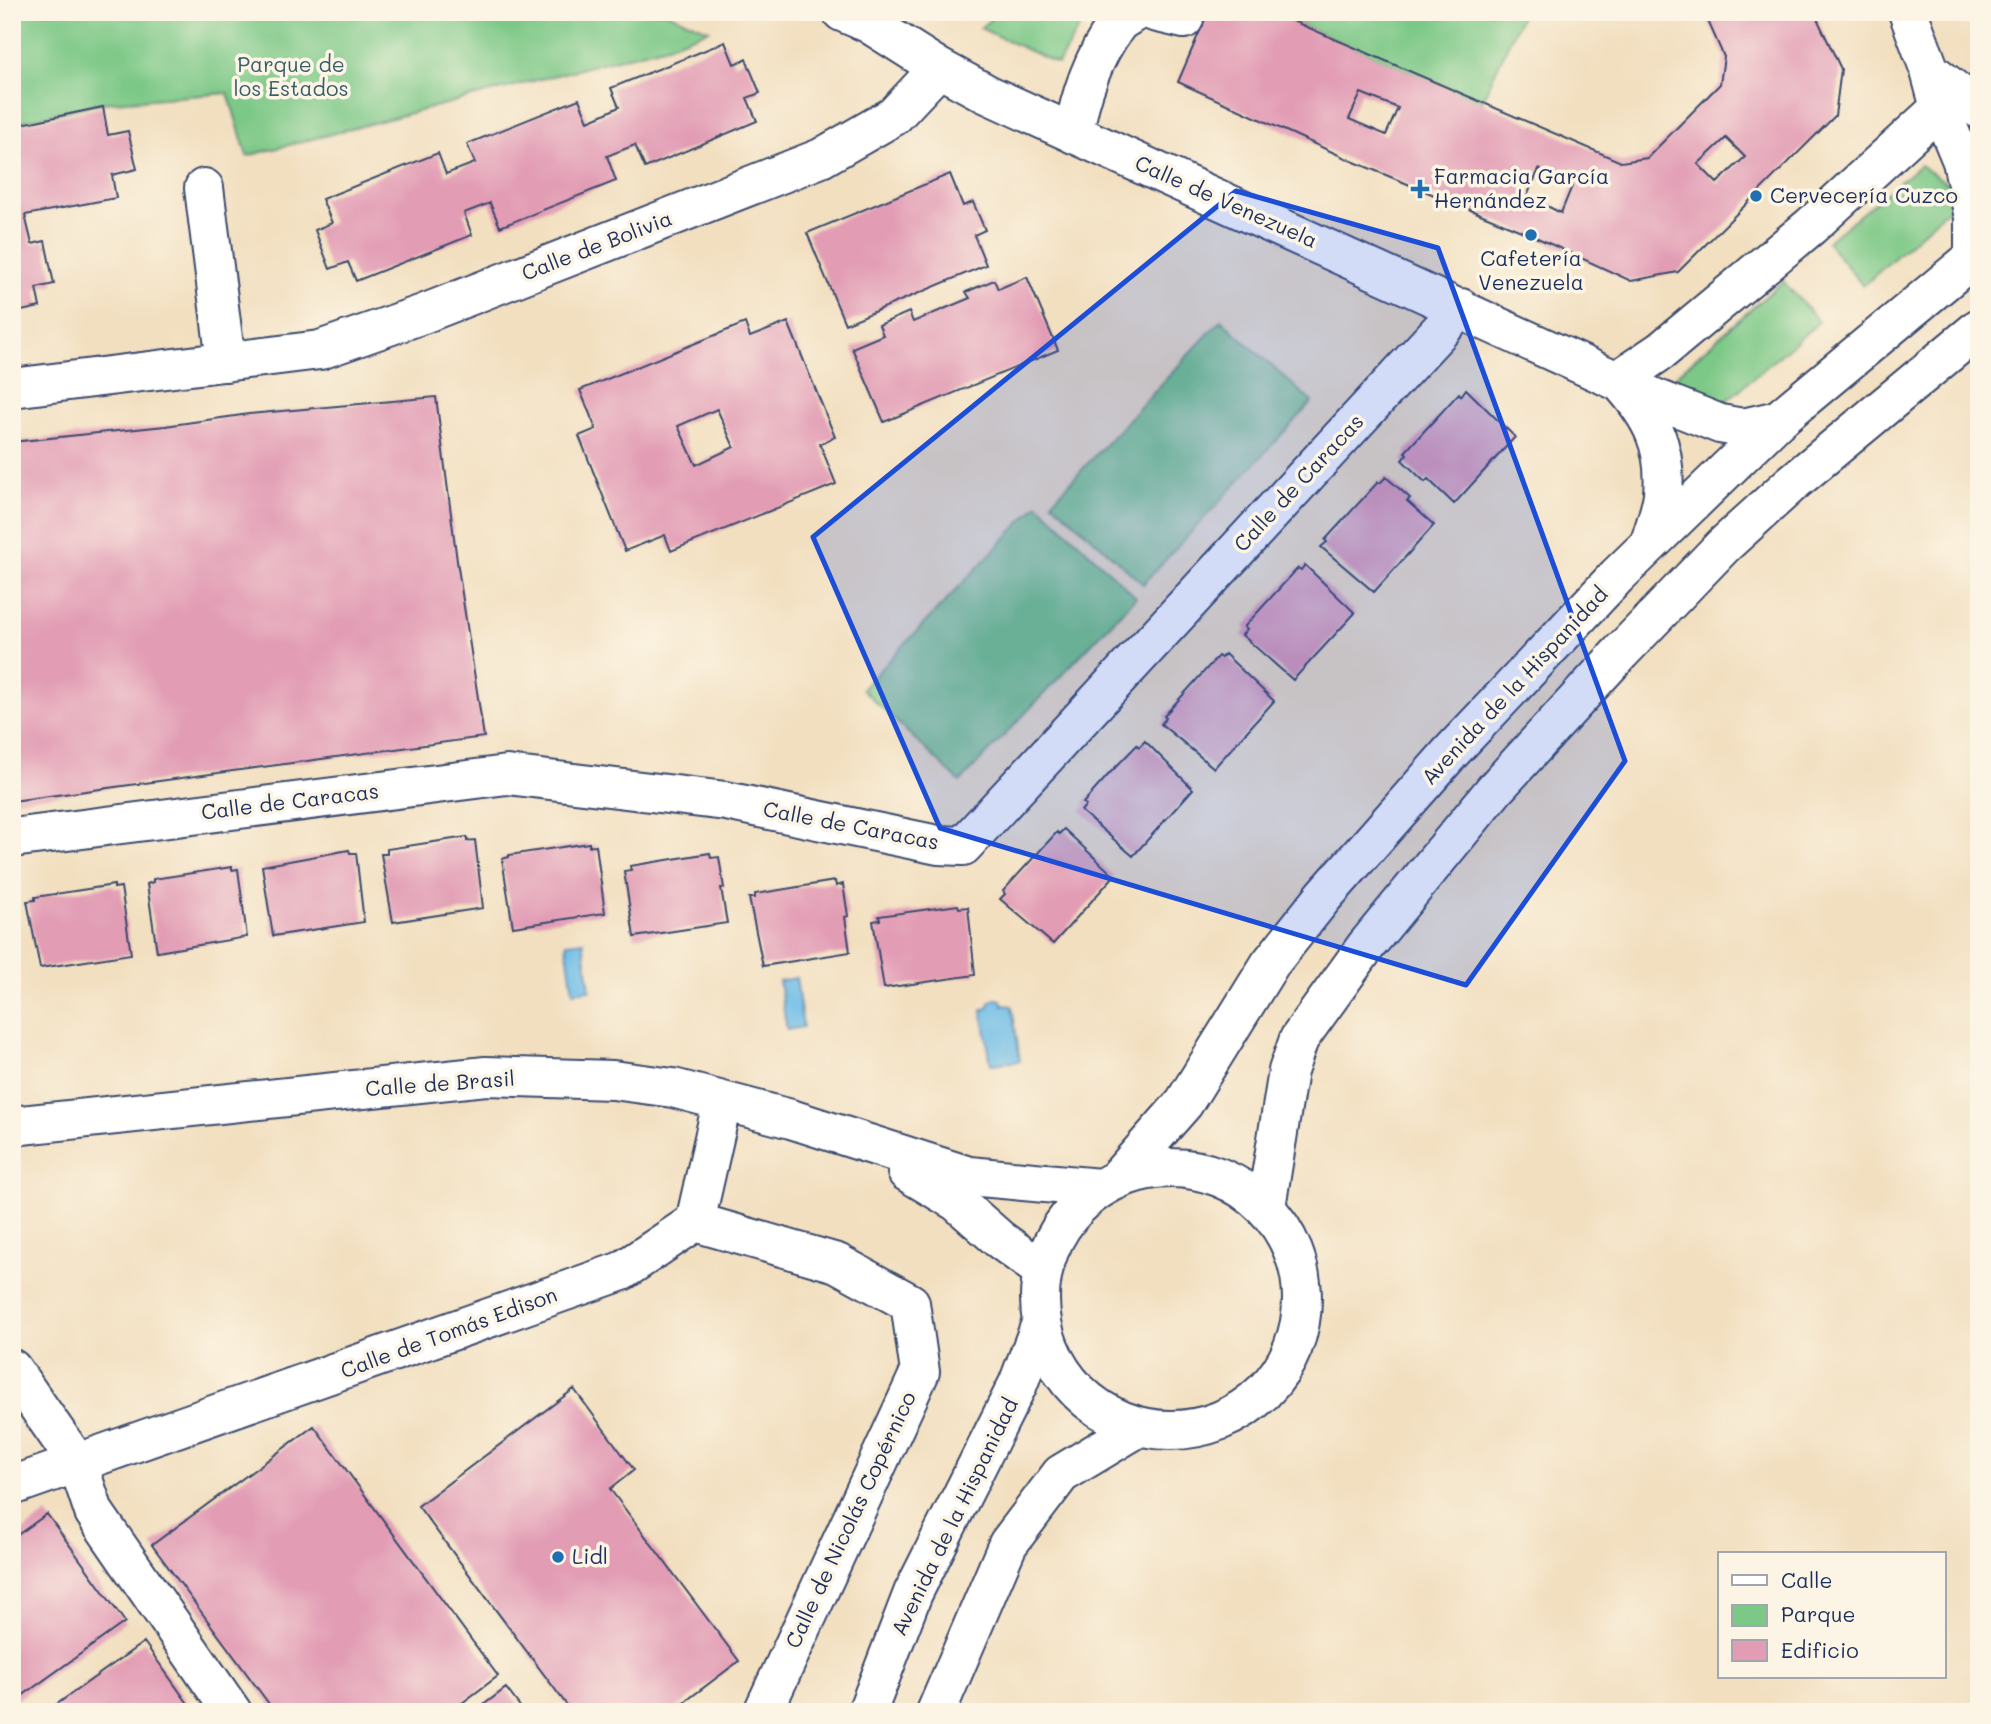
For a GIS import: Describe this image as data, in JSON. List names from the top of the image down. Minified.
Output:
{"streets":{"street":["Calle de Venezuela","Calle de Bolivia","Calle de Caracas","Avenida de la Hispanidad","Calle de Brasil","Calle de Tomás Edison","Calle de Nicolás Copérnico"]},"crossings":[["Calle de Venezuela","Calle de Bolivia"],["Calle de Venezuela","Calle de Caracas"],["Calle de Venezuela","Avenida de la Hispanidad"],["Avenida de la Hispanidad","Calle de Brasil"],["Calle de Tomás Edison","Calle de Nicolás Copérnico"]],"parks":["Parque de los Estados"],"places":{"health":["Farmacia García Hernández"],"other":["Cervecería Cuzco","Cafetería Venezuela","Lidl"]},"legend":["Calle","Parque","Edificio"]}
